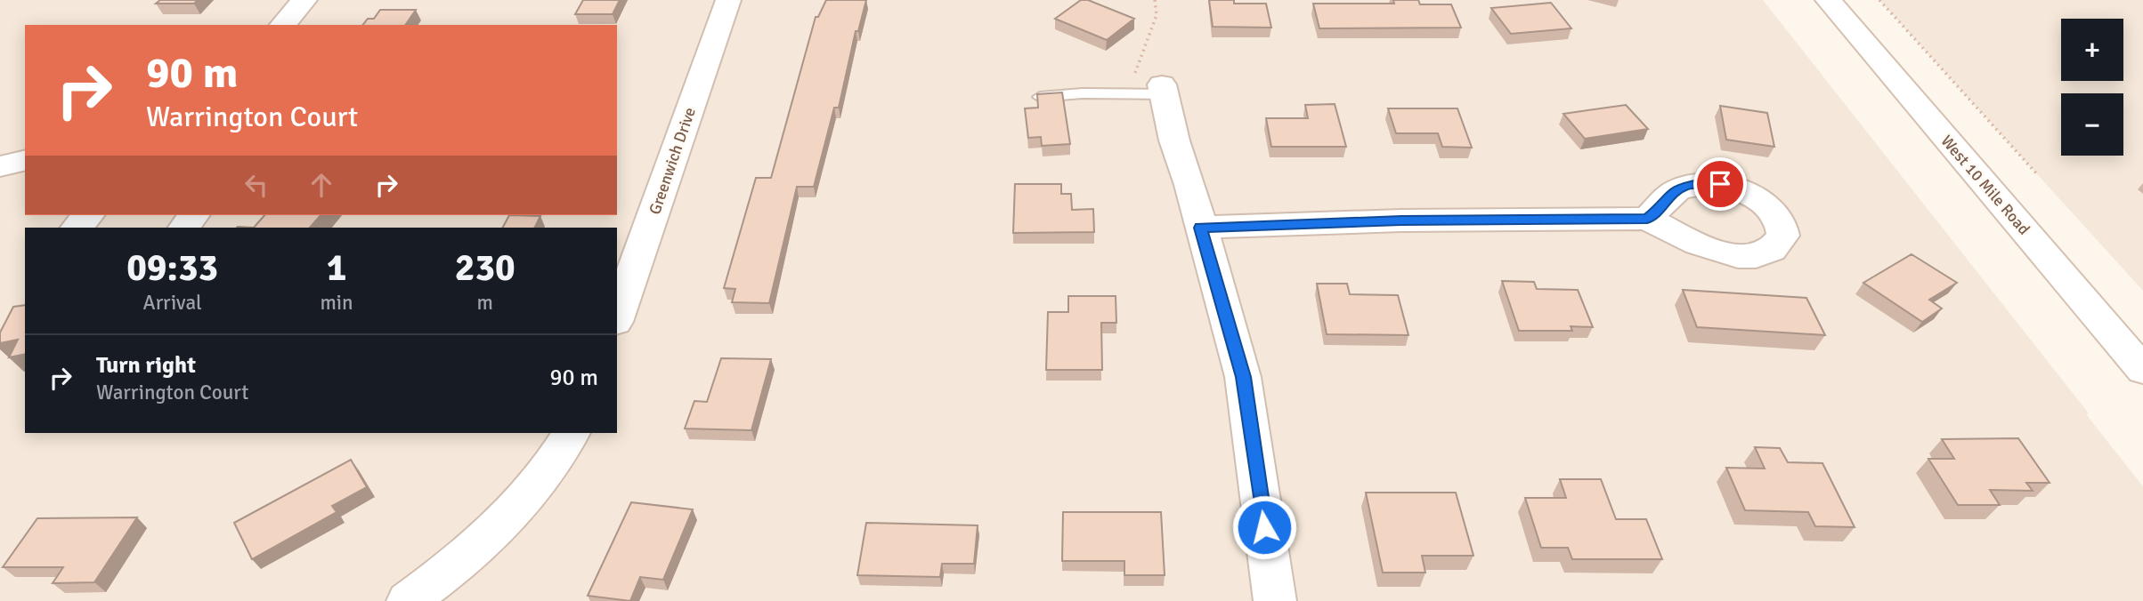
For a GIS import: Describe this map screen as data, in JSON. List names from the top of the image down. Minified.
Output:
{"streets":{"street":["Greenwich Drive","West 10 Mile Road"]},"page":{"map_buttons":["+","−"],"turn":["90 m","Warrington Court"],"eta":["09:33","Arrival","1","min","230","m"],"list":[{"name":"Turn right","note":"Warrington Court","value":"90 m"}]}}
